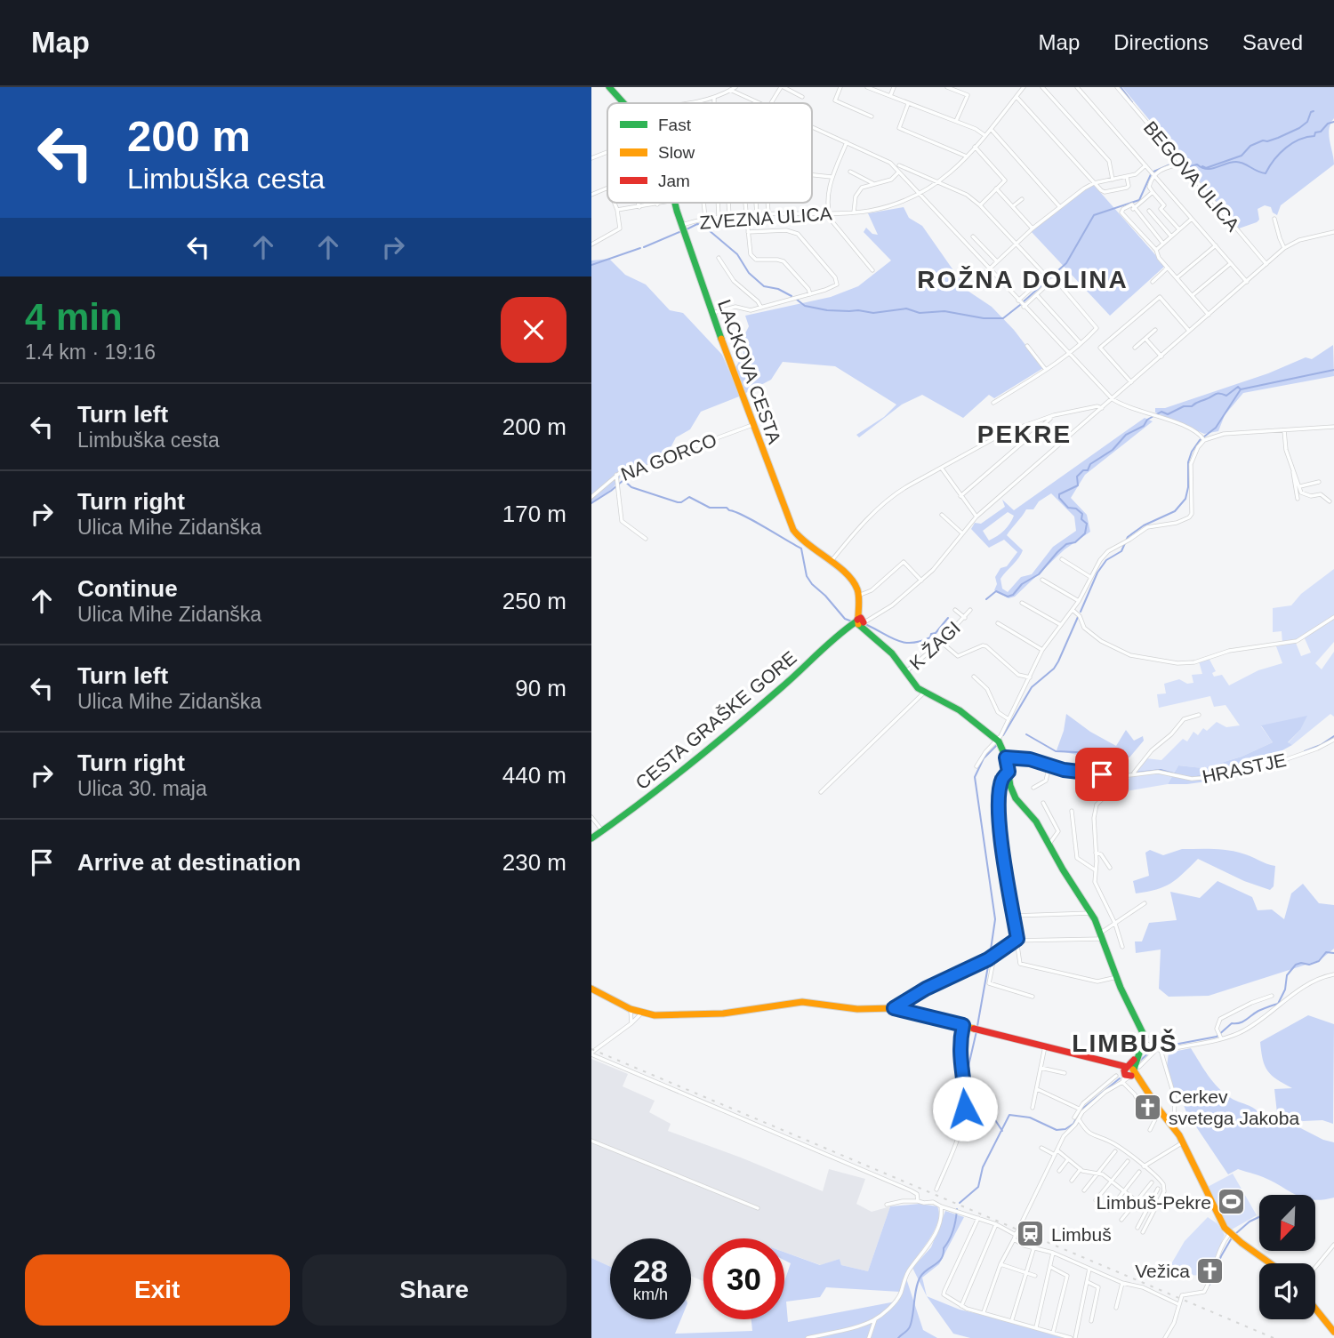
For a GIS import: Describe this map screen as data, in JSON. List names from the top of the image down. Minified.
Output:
{"streets":{"street":["BEGOVA ULICA","ZVEZNA ULICA","LACKOVA CESTA","NA GORCO","K ŽAGI","CESTA GRAŠKE GORE","HRASTJE"]},"crossings":[["ZVEZNA ULICA","LACKOVA CESTA"],["LACKOVA CESTA","NA GORCO"]],"districts":["ROŽNA DOLINA","PEKRE","LIMBUŠ"],"places":{"church":["Cerkev svetega Jakoba","Vežica"],"sports":["Limbuš-Pekre"],"station":["Limbuš"]},"legend":["Fast","Slow","Jam"],"north":"bottom left","page":{"header":"Map","nav":["Map","Directions","Saved"],"turn":["200 m","Limbuška cesta"],"heading":["4 min","1.4 km · 19:16"],"list":[{"name":"Turn left","note":"Limbuška cesta","value":"200 m"},{"name":"Turn right","note":"Ulica Mihe Zidanška","value":"170 m"},{"name":"Continue","note":"Ulica Mihe Zidanška","value":"250 m"},{"name":"Turn left","note":"Ulica Mihe Zidanška","value":"90 m"},{"name":"Turn right","note":"Ulica 30. maja","value":"440 m"},{"name":"Arrive at destination","value":"230 m"}],"speed":"28 km/h","limit":"30","buttons":["Exit","Share"]}}
